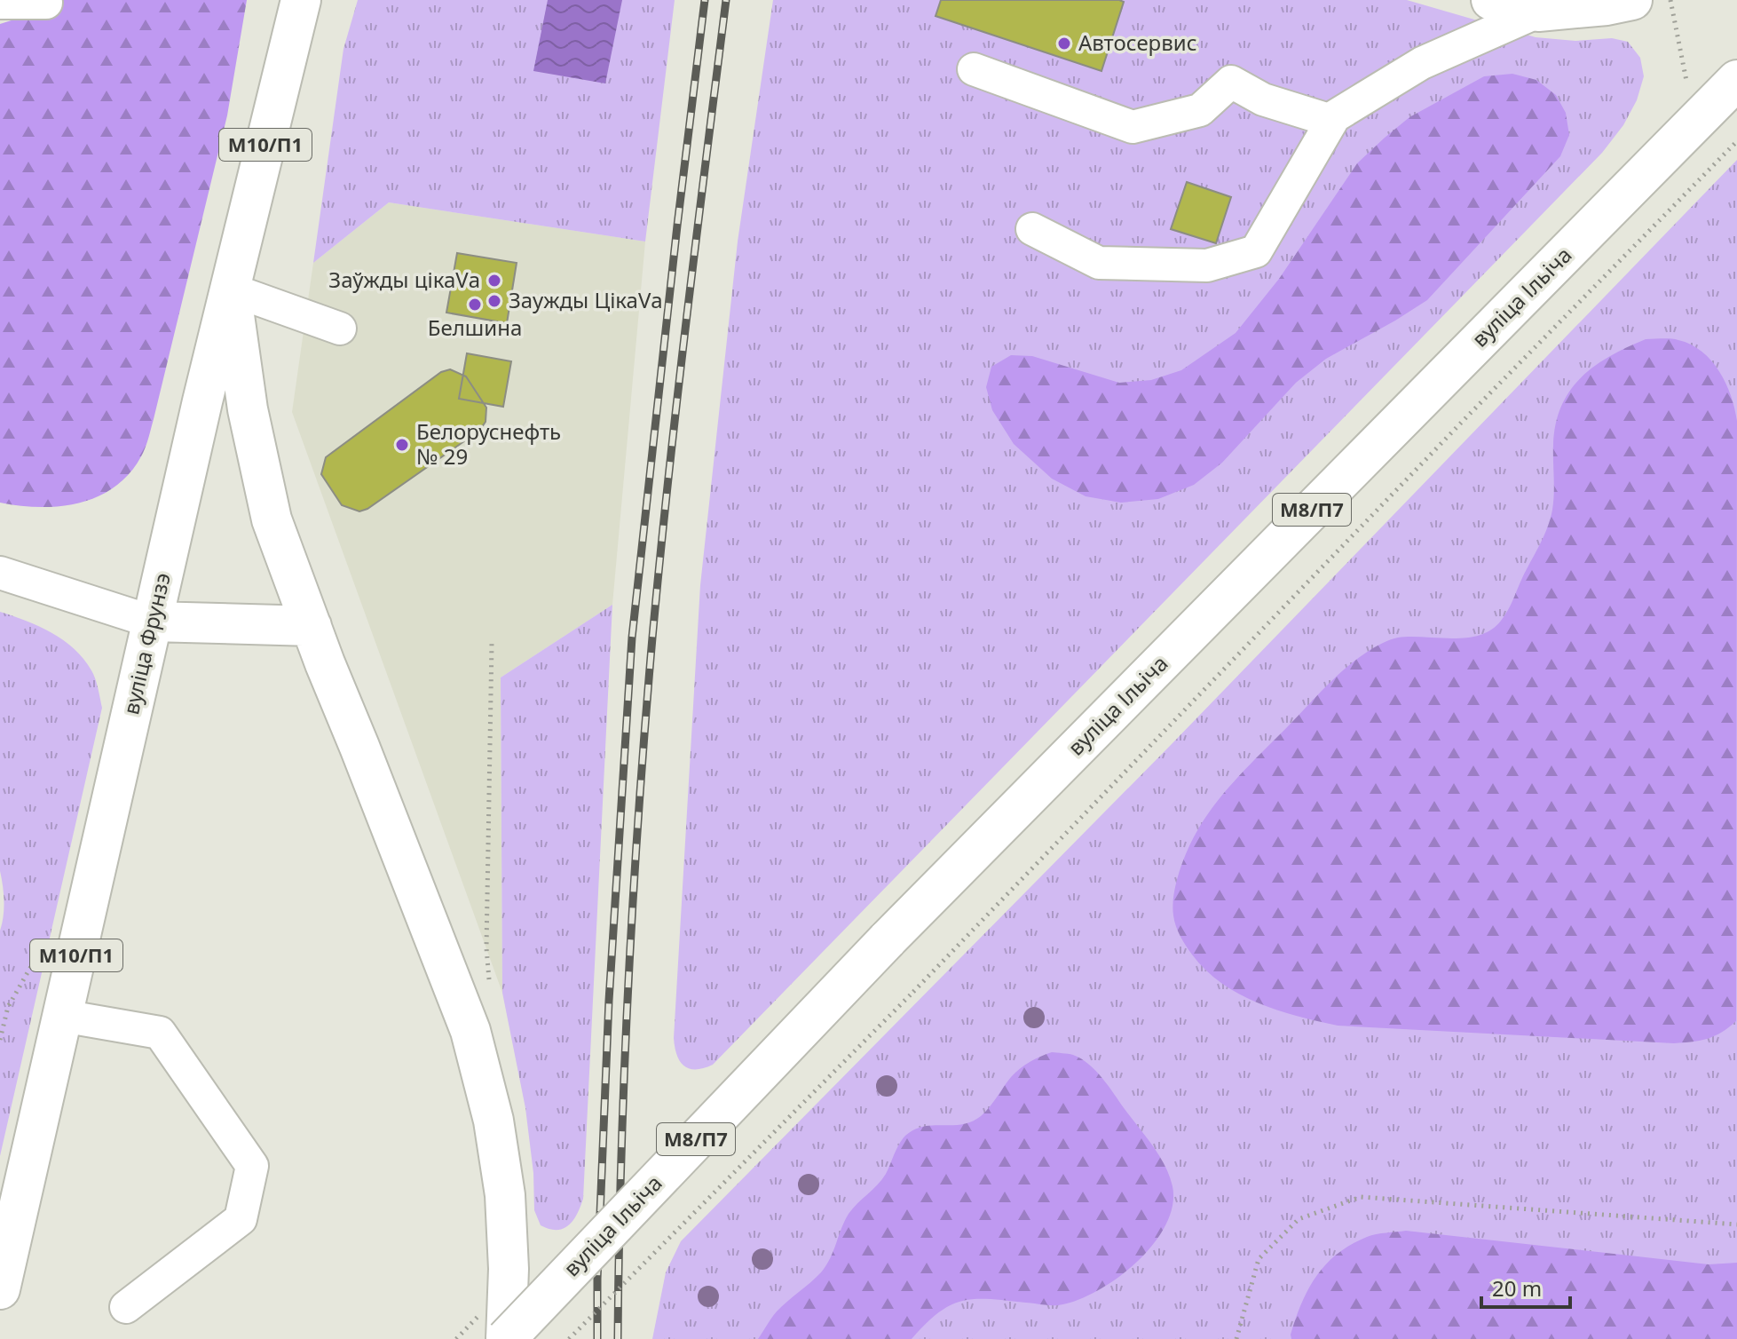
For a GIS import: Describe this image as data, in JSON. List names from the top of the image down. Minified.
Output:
{"streets":{"main road":["М10/П1","вуліца Ільіча","М8/П7","вуліца Фрунзэ"]},"crossings":[["М10/П1","вуліца Ільіча"],["М10/П1","вуліца Фрунзэ"]],"places":["Автосервис","Заўжды цікаVа","Заужды ЦікаVа","Белшина","Белоруснефть № 29"],"scale_bar":"20 m"}
